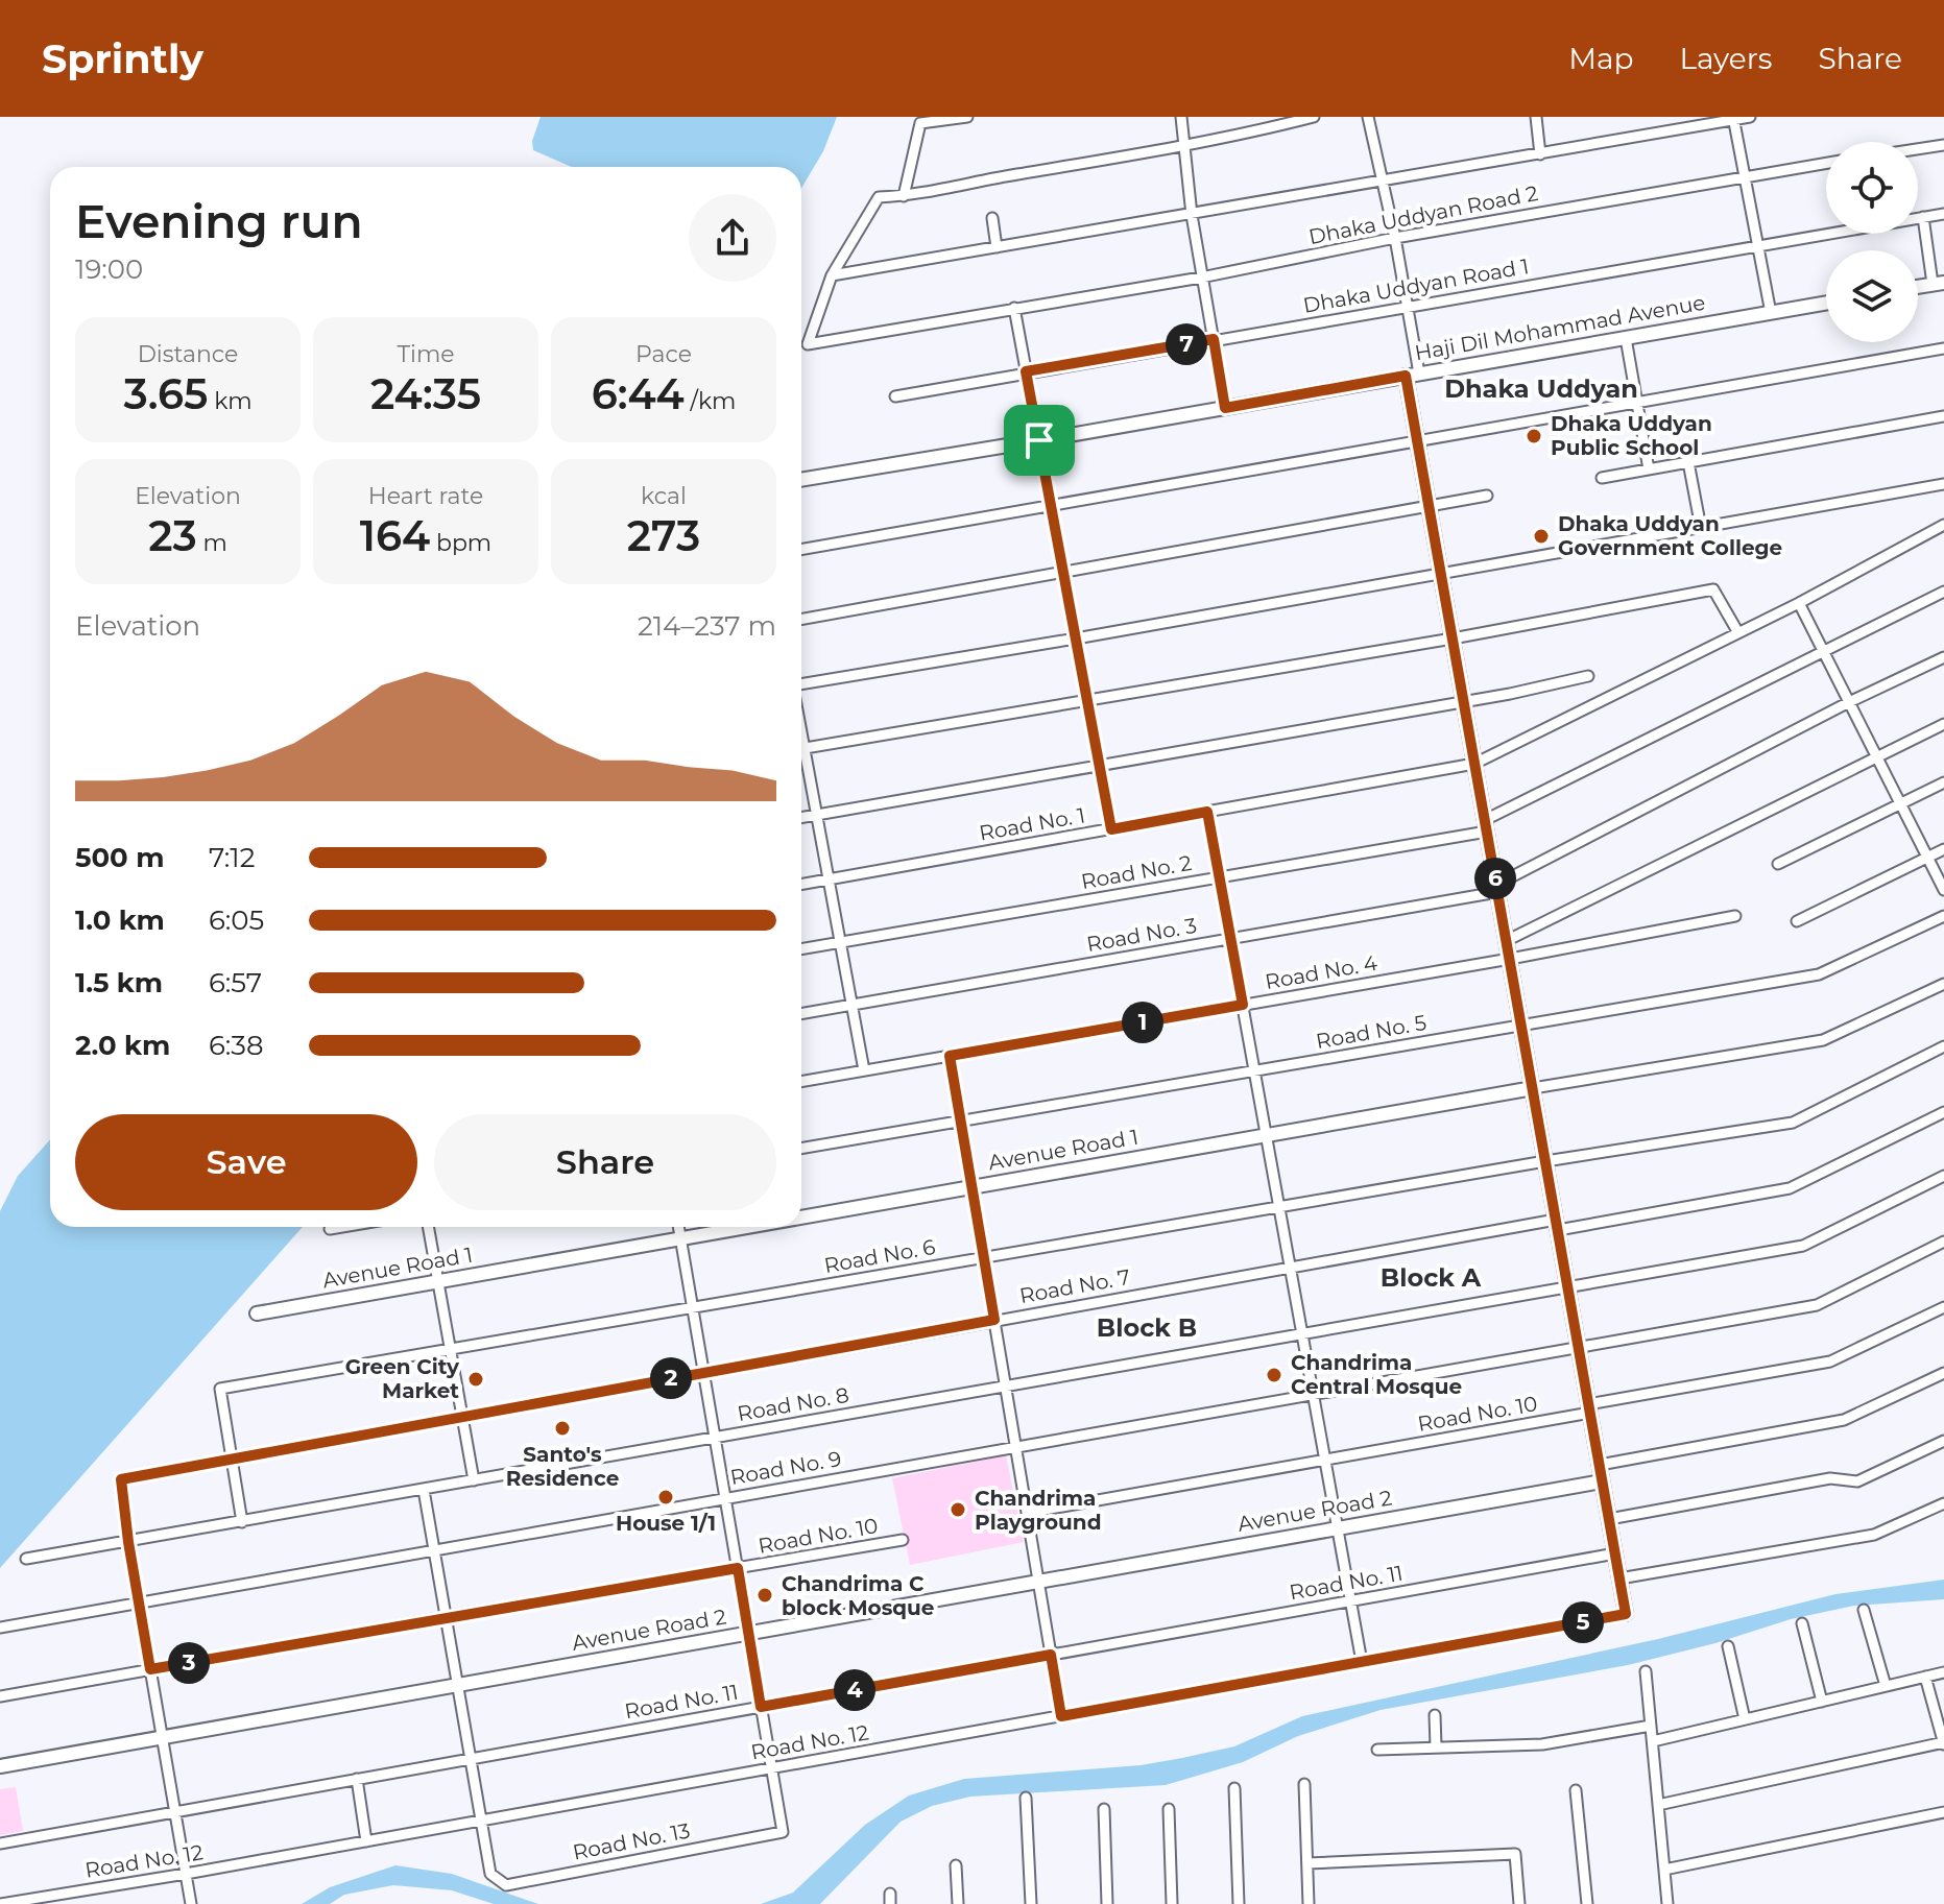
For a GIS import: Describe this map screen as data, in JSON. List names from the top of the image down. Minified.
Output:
{"streets":{"street":["Dhaka Uddyan Road 2","Dhaka Uddyan Road 1","Haji Dil Mohammad Avenue","Road No. 1","Road No. 2","Road No. 3","Road No. 4","Road No. 5","Avenue Road 1","Road No. 6","Road No. 7","Road No. 8","Road No. 10","Road No. 9","Avenue Road 2","Road No. 11","Road No. 12","Road No. 13"]},"crossings":[["Road No. 6","Road No. 7"],["Road No. 7","Road No. 8"],["Road No. 12","Road No. 13"]],"districts":["Dhaka Uddyan","Block A","Block B"],"places":["Dhaka Uddyan Public School","Dhaka Uddyan Government College","Chandrima Central Mosque","Green City Market","Santo's Residence","House 1/1","Chandrima Playground","Chandrima C block Mosque"],"page":{"header":"Sprintly","nav":["Map","Layers","Share"],"heading":["Evening run","19:00"],"stats":[["Distance","3.65 km"],["Time","24:35"],["Pace","6:44 /km"],["Elevation","23 m"],["Heart rate","164 bpm"],["kcal","273"]],"pins":["7","6","1","2","5","3","4"],"chart":["Elevation","214–237 m"],"list":[{"name":"500 m","note":"7:12"},{"name":"1.0 km","note":"6:05"},{"name":"1.5 km","note":"6:57"},{"name":"2.0 km","note":"6:38"}],"buttons":["Save","Share"]}}
